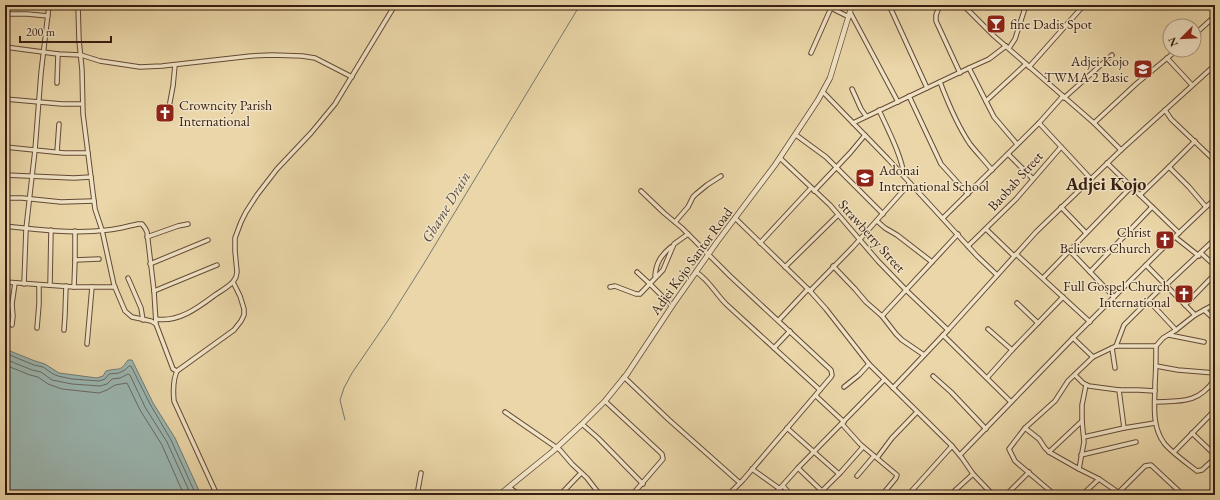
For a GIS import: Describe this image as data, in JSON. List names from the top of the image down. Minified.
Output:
{"streets":{"street":["Baobab Street","Strawberry Street","Adjei Kojo Santor Road"]},"crossings":[["Strawberry Street","Adjei Kojo Santor Road"]],"districts":["Adjei Kojo"],"water":["Gbame Drain"],"places":{"bar":["fine Dadis Spot"],"school or university":["Adjei Kojo TWMA 2 Basic","Adonai International School"],"church":["Crowncity Parish International","Christ Believers Church","Full Gospel Church International"]},"scale_bar":"200 m","north":"bottom left"}
